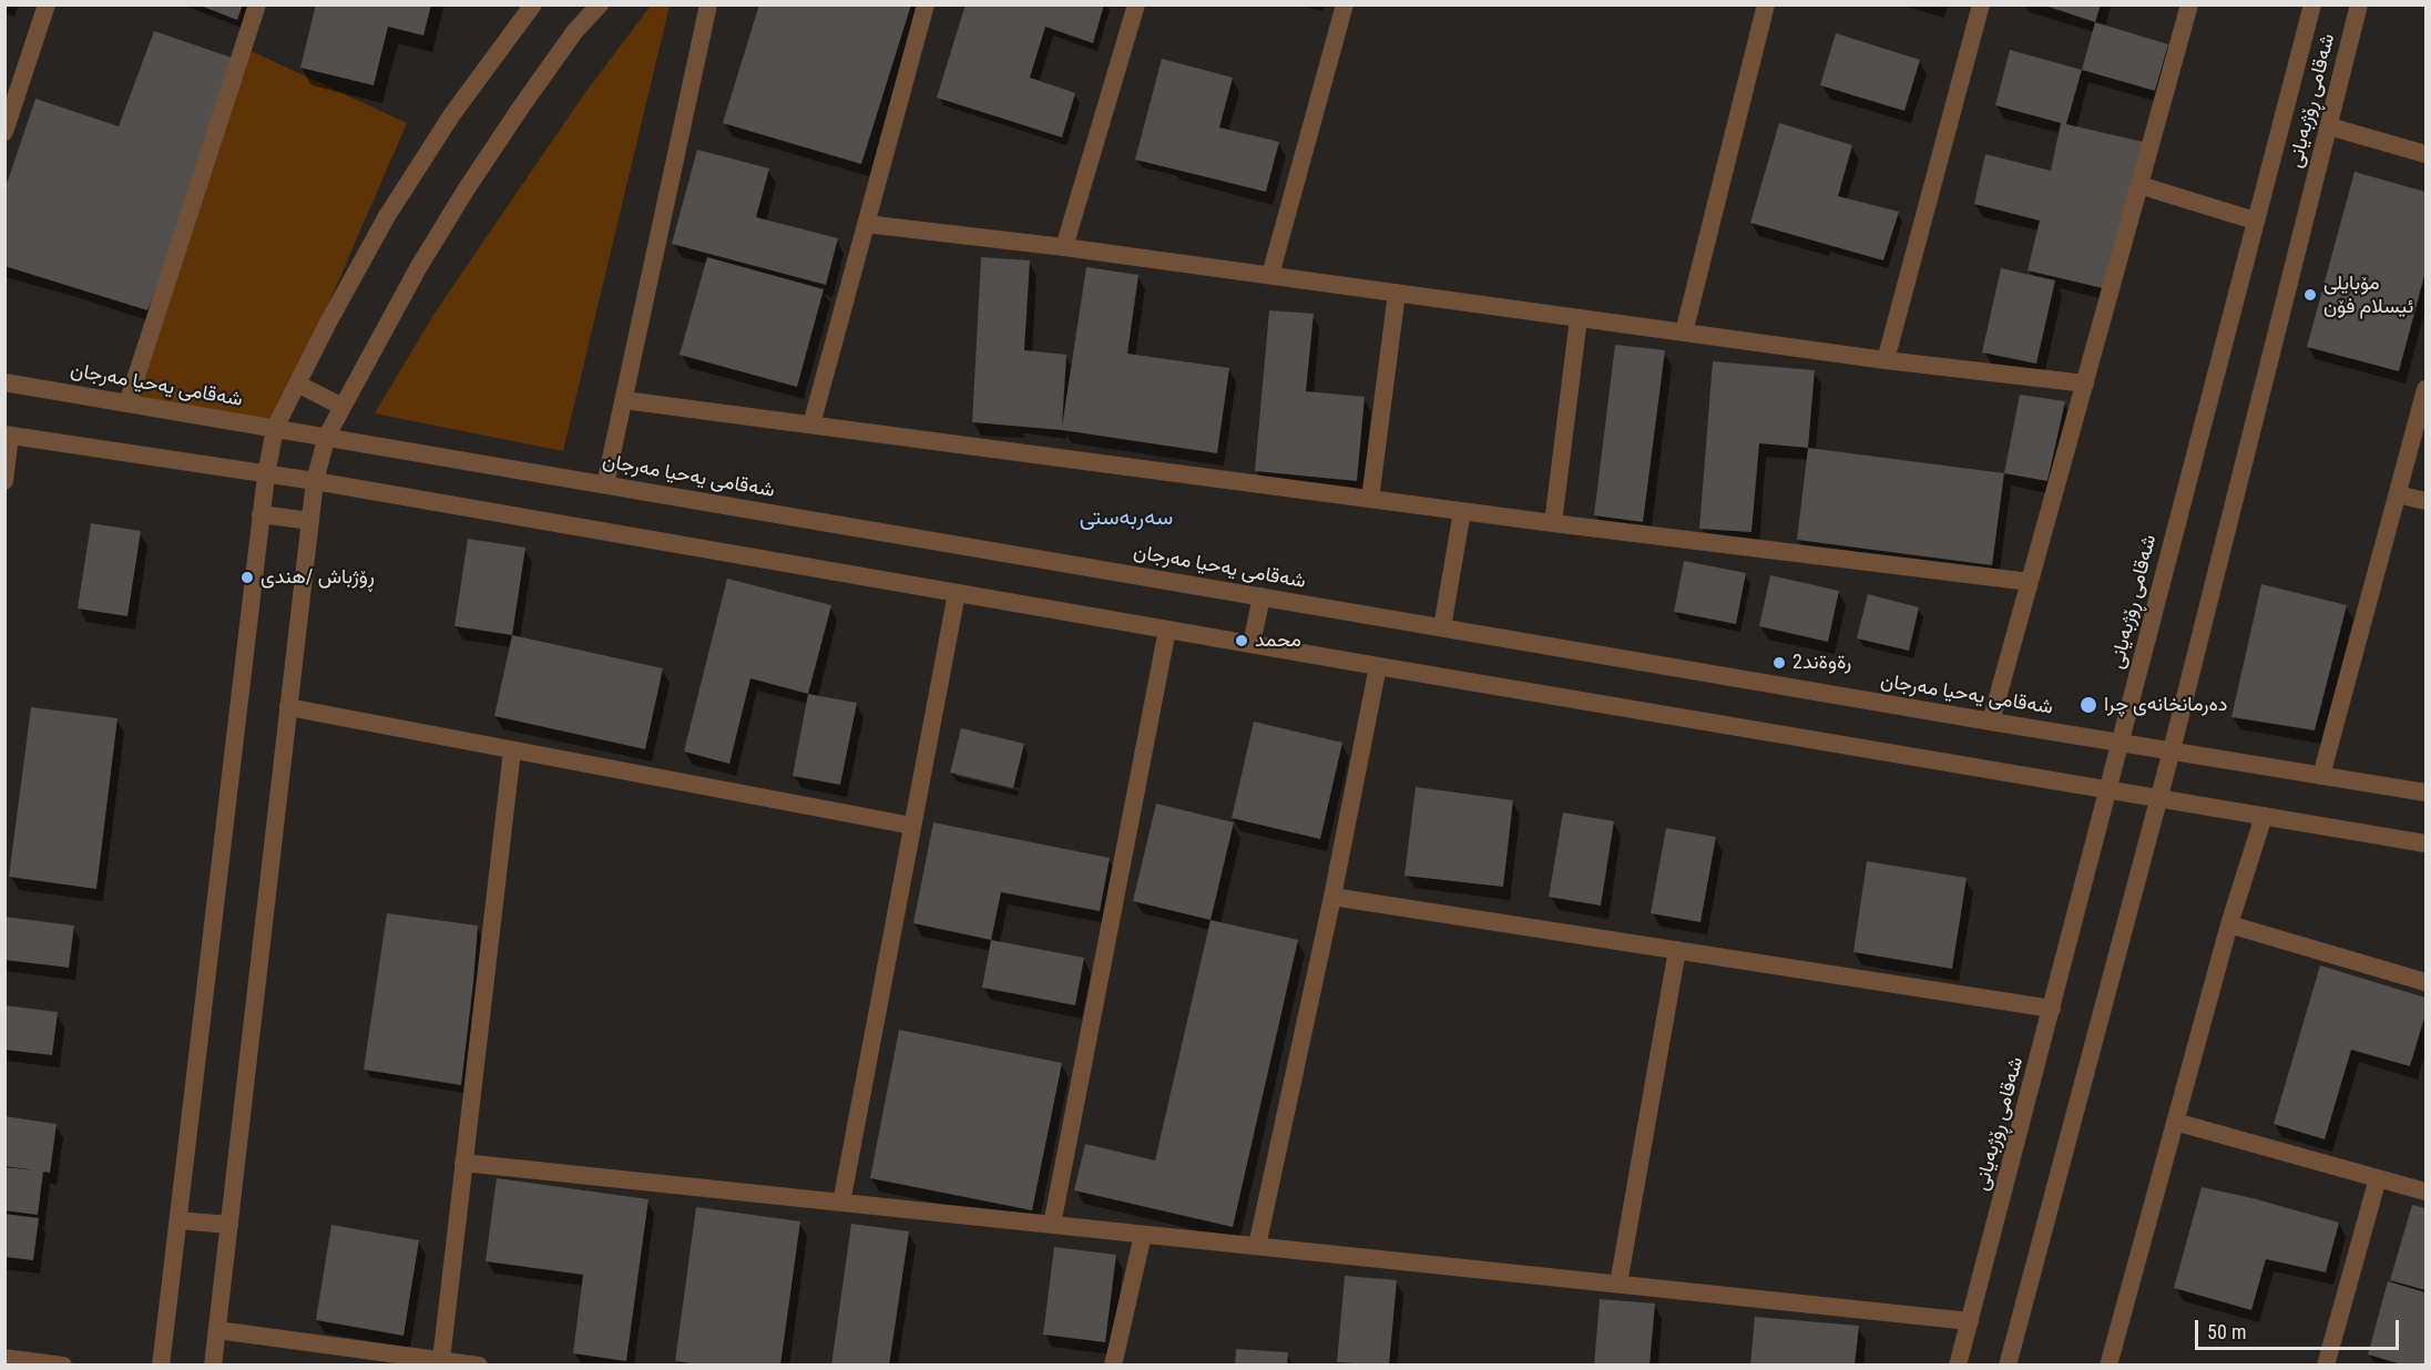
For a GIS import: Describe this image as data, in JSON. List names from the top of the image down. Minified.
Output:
{"streets":{"street":["شەقامی ڕۆژبەیانی","شەقامی یەحیا مەرجان"]},"crossings":[["شەقامی ڕۆژبەیانی","شەقامی یەحیا مەرجان"]],"districts":["سه‌ربه‌ستی"],"places":["مۆبایلی ئیسلام فۆن","ڕۆژباش /ھندی","محمد","رةوةند2","دەرمانخانەی چرا"],"scale_bar":"50 m"}
